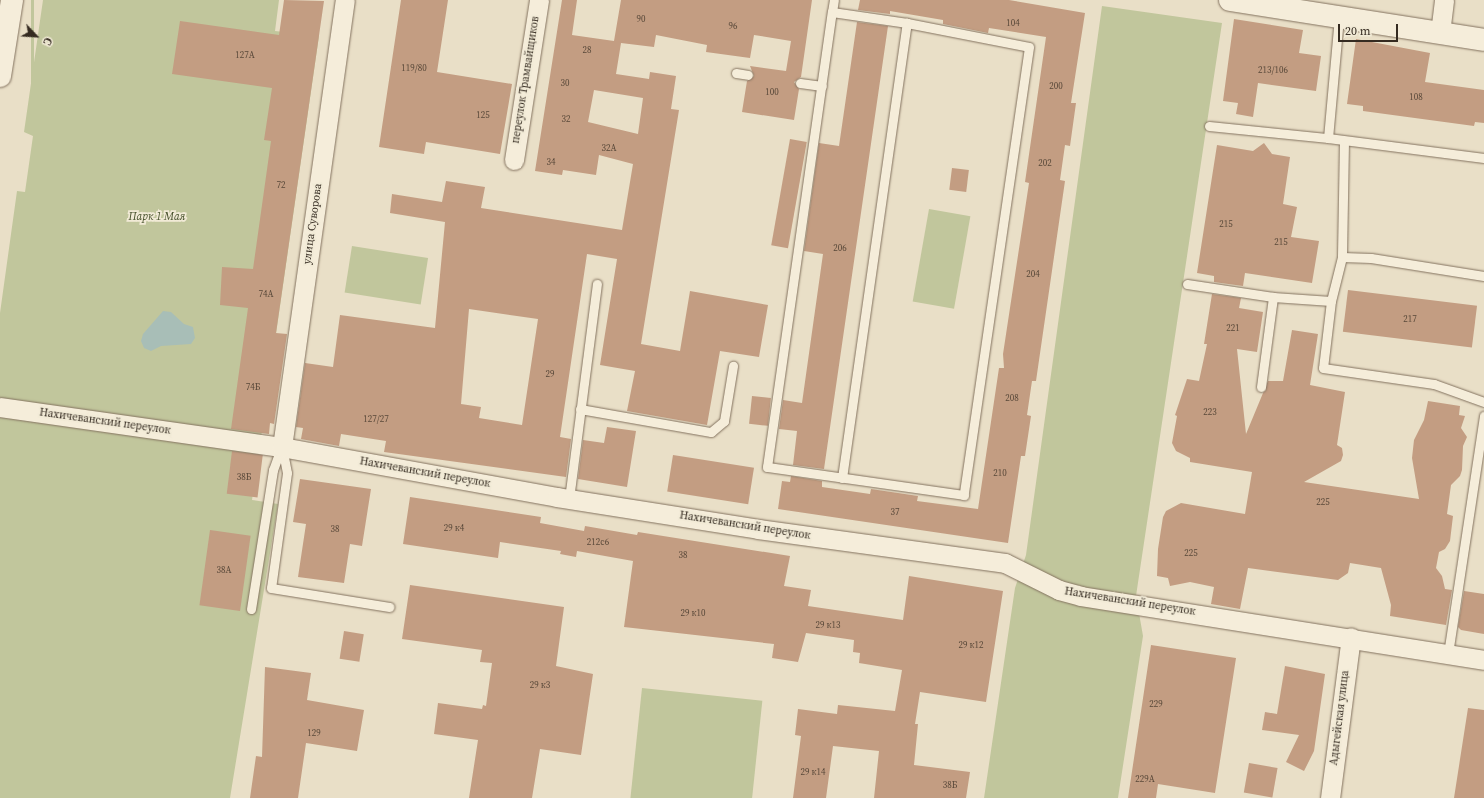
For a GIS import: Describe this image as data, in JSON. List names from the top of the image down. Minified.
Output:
{"streets":{"street":["переулок Трамвайщиков","улица Суворова","Нахичеванский переулок","Адыгейская улица"]},"crossings":[["улица Суворова","Нахичеванский переулок"],["Нахичеванский переулок","Адыгейская улица"]],"parks":["Парк 1 Мая"],"house_numbers":["90","104","96","28","127А","119/80","213/106","30","200","100","108","125","32","32А","34","202","72","215","215","206","204","74А","217","221","29","74Б","208","223","127/27","210","38Б","225","37","29 к4","38","212с6","225","38","38А","29 к10","29 к13","29 к12","29 к3","229","129","29 к14","229А","38Б"],"scale_bar":"20 m","north":"bottom right"}
